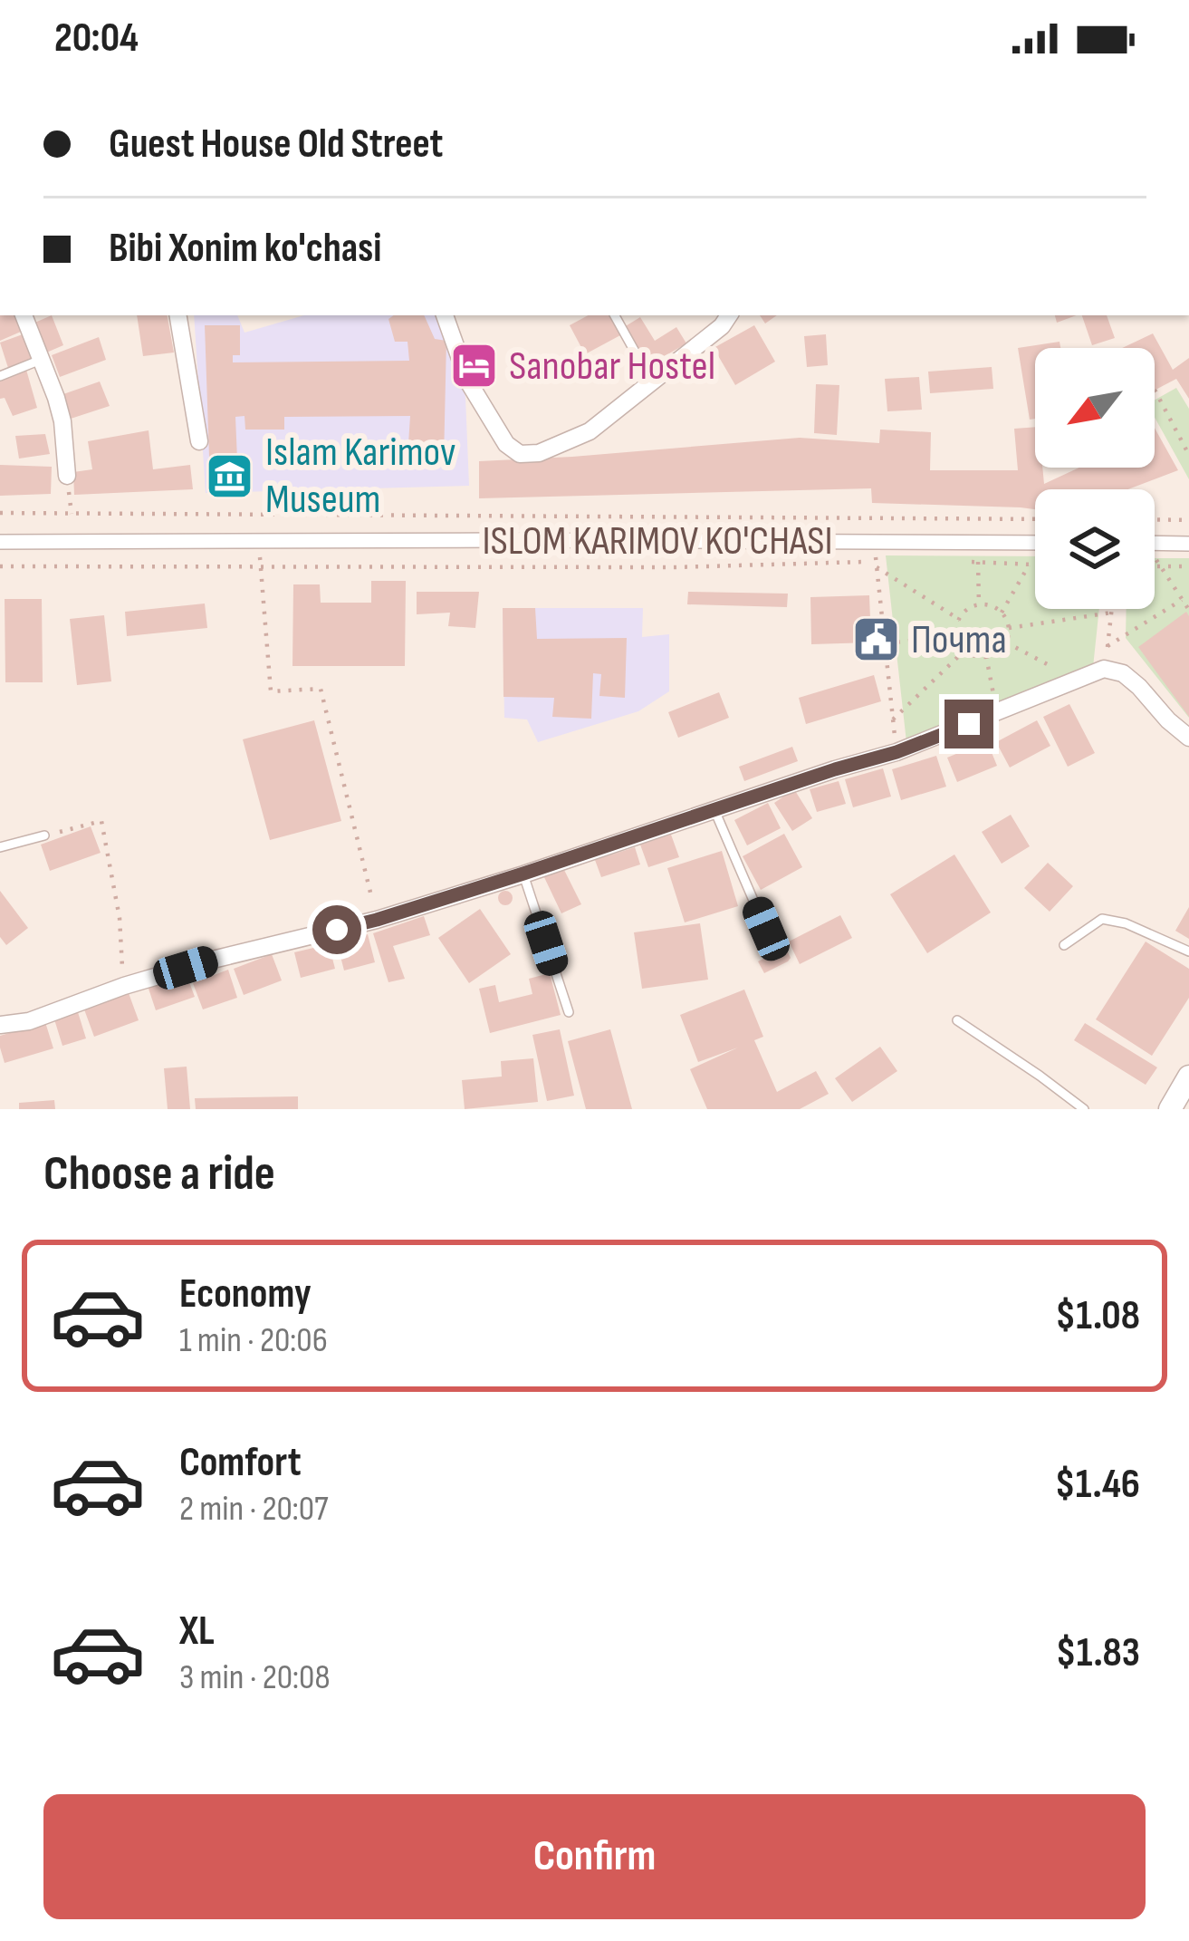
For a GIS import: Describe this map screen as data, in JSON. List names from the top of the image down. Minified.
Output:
{"streets":{"street":["ISLOM KARIMOV KO'CHASI"]},"places":{"hotel":["Sanobar Hostel"],"museum":["Islam Karimov Museum"],"public building":["Почта"]},"north":"bottom left","page":{"status":"20:04","banner":["Guest House Old Street","Bibi Xonim ko'chasi"],"heading":"Choose a ride","list":[{"name":"Economy","note":"1 min · 20:06","value":"$1.08"},{"name":"Comfort","note":"2 min · 20:07","value":"$1.46"},{"name":"XL","note":"3 min · 20:08","value":"$1.83"}],"buttons":"Confirm"}}
